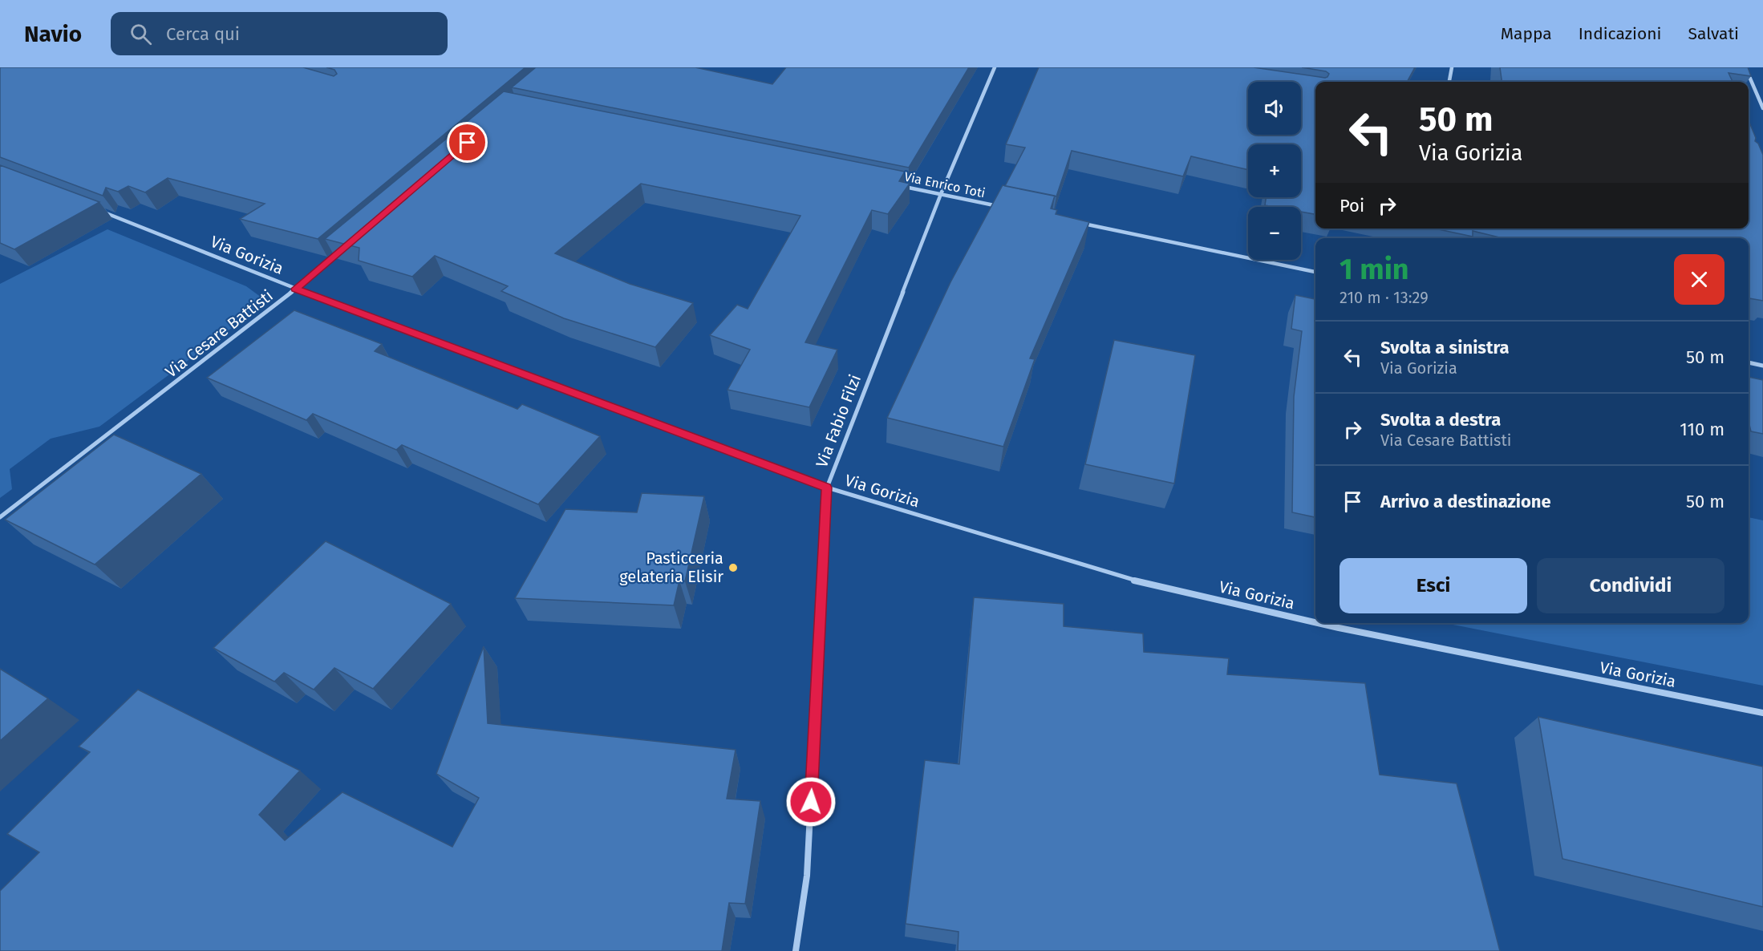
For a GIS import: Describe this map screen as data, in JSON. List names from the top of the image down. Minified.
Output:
{"streets":{"street":["Via Enrico Toti","Via Gorizia","Via Cesare Battisti","Via Fabio Filzi"]},"crossings":[["Via Enrico Toti","Via Fabio Filzi"],["Via Gorizia","Via Cesare Battisti"],["Via Gorizia","Via Fabio Filzi"]],"places":["Pasticceria gelateria Elisir"],"page":{"header":"Navio","search":"Cerca qui","nav":["Mappa","Indicazioni","Salvati"],"map_buttons":["+","−"],"turn":["50 m","Via Gorizia"],"then":"Poi","heading":["1 min","210 m · 13:29"],"list":[{"name":"Svolta a sinistra","note":"Via Gorizia","value":"50 m"},{"name":"Svolta a destra","note":"Via Cesare Battisti","value":"110 m"},{"name":"Arrivo a destinazione","value":"50 m"}],"buttons":["Esci","Condividi"]}}
